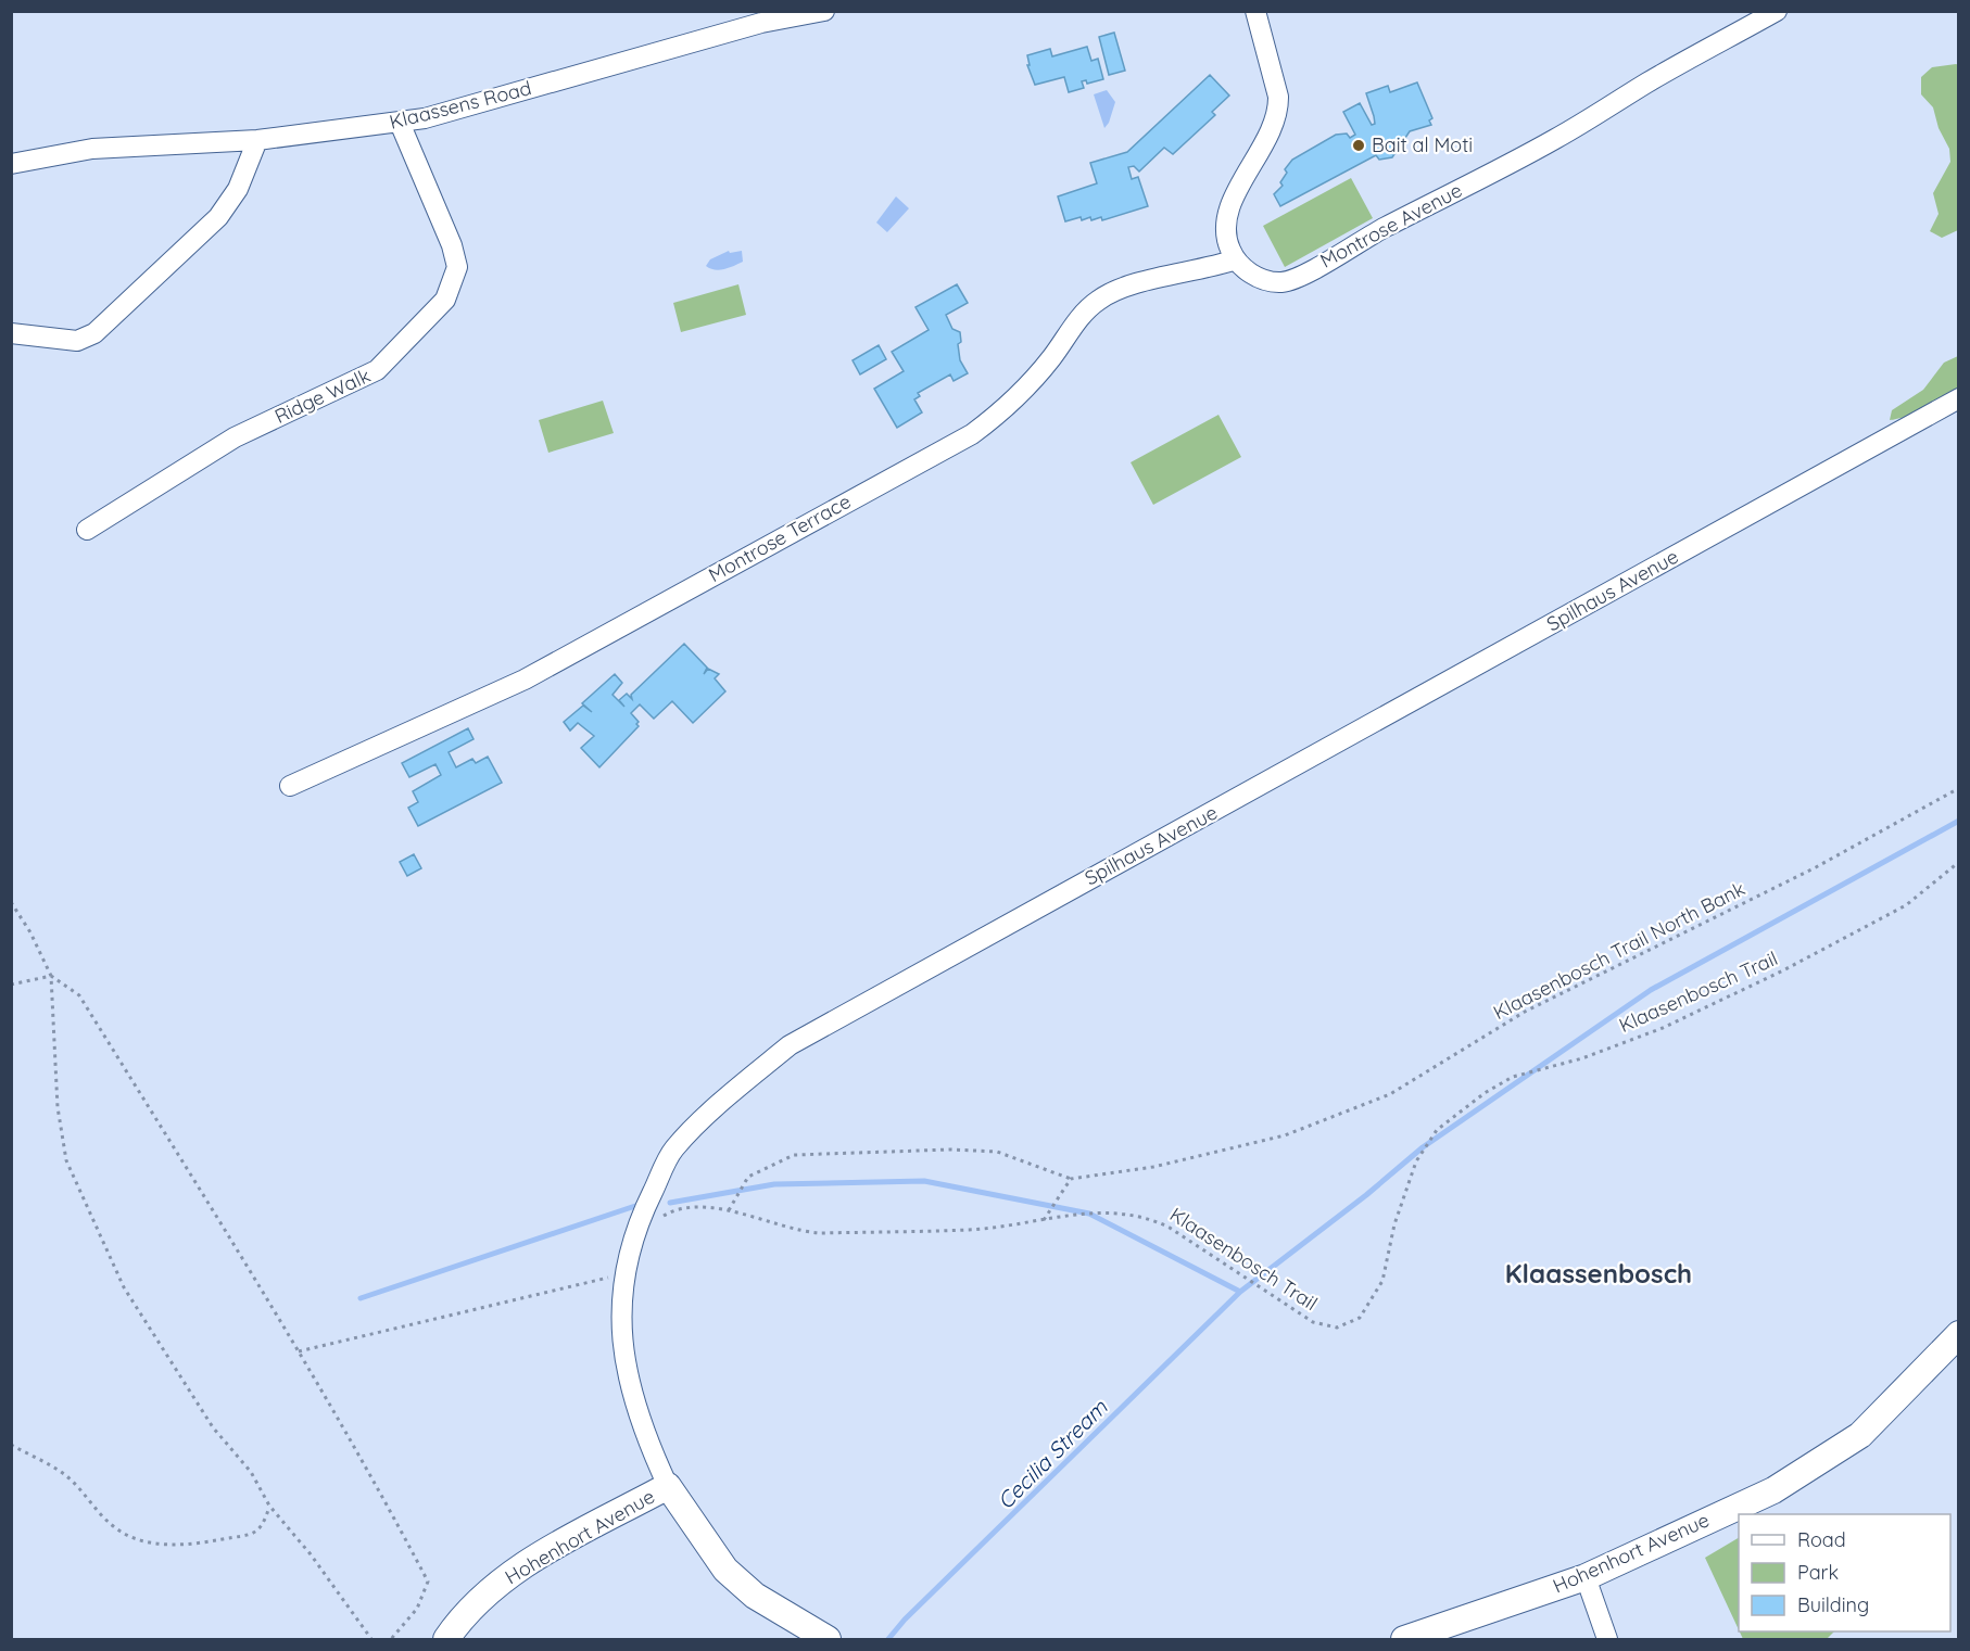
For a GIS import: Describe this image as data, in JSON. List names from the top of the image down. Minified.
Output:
{"streets":{"street":["Klaassens Road","Montrose Avenue","Ridge Walk","Montrose Terrace","Spilhaus Avenue","Hohenhort Avenue"],"path":["Klaasenbosch Trail North Bank","Klaasenbosch Trail"]},"crossings":[["Klaassens Road","Ridge Walk"],["Montrose Avenue","Montrose Terrace"],["Spilhaus Avenue","Hohenhort Avenue"]],"districts":["Klaassenbosch"],"water":["Cecilia Stream"],"places":["Bait al Moti"],"legend":["Road","Park","Building"]}
